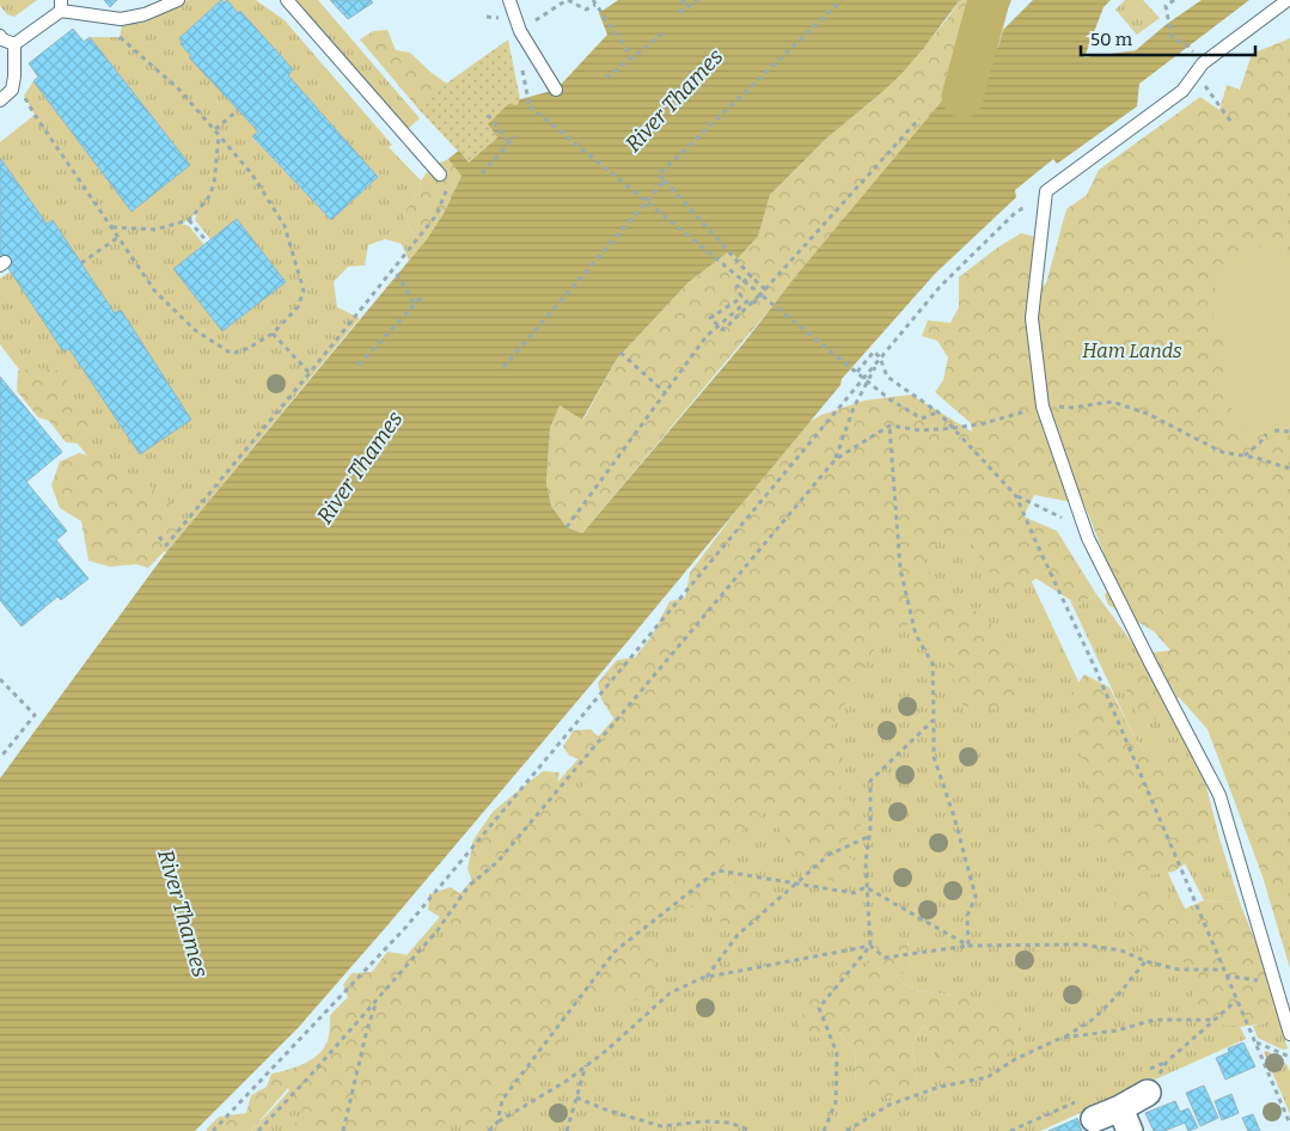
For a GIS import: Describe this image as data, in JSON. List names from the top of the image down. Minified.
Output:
{"water":["River Thames"],"parks":["Ham Lands"],"scale_bar":"50 m"}
